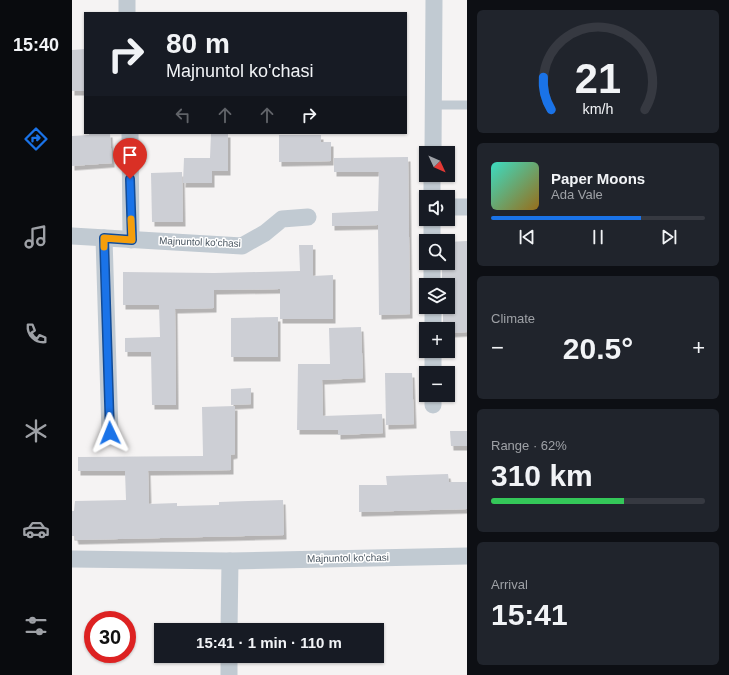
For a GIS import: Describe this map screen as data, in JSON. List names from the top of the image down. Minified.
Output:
{"streets":{"street":["Majnuntol ko'chasi"]},"north":"bottom right","page":{"tabs":"15:40","turn":["80 m","Majnuntol ko'chasi"],"map_buttons":["+","−"],"song":["Paper Moons","Ada Vale"],"tile":["Climate",["Range · 62%","310 km"],["Arrival","15:41"]],"heat":["−","20.5°","+"],"limit":"30","trip":"15:41 · 1 min · 110 m","gauge":["21","km/h"]}}
